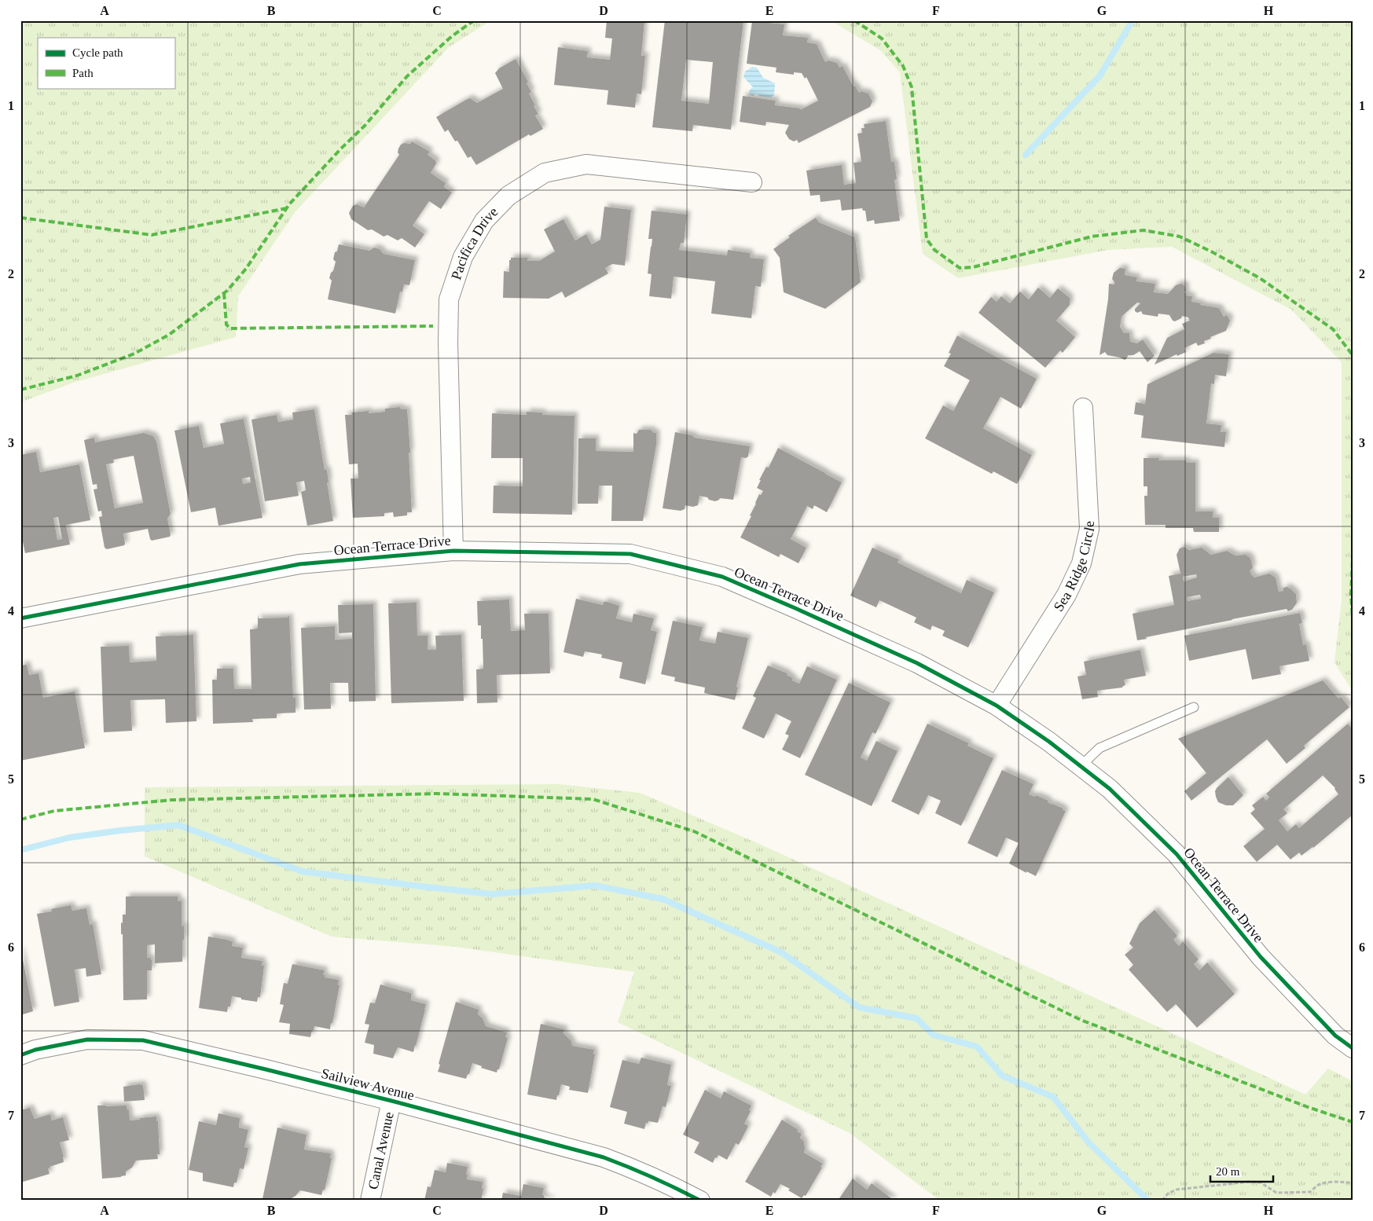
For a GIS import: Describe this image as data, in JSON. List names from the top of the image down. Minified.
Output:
{"streets":{"street":["Pacifica Drive","Ocean Terrace Drive","Sea Ridge Circle","Sailview Avenue","Canal Avenue"]},"crossings":[["Pacifica Drive","Ocean Terrace Drive"],["Ocean Terrace Drive","Sea Ridge Circle"],["Sailview Avenue","Canal Avenue"]],"legend":["Cycle path","Path"],"scale_bar":"20 m","grid":{"columns":["A","B","C","D","E","F","G","H"],"rows":["1","2","3","4","5","6","7"]}}
